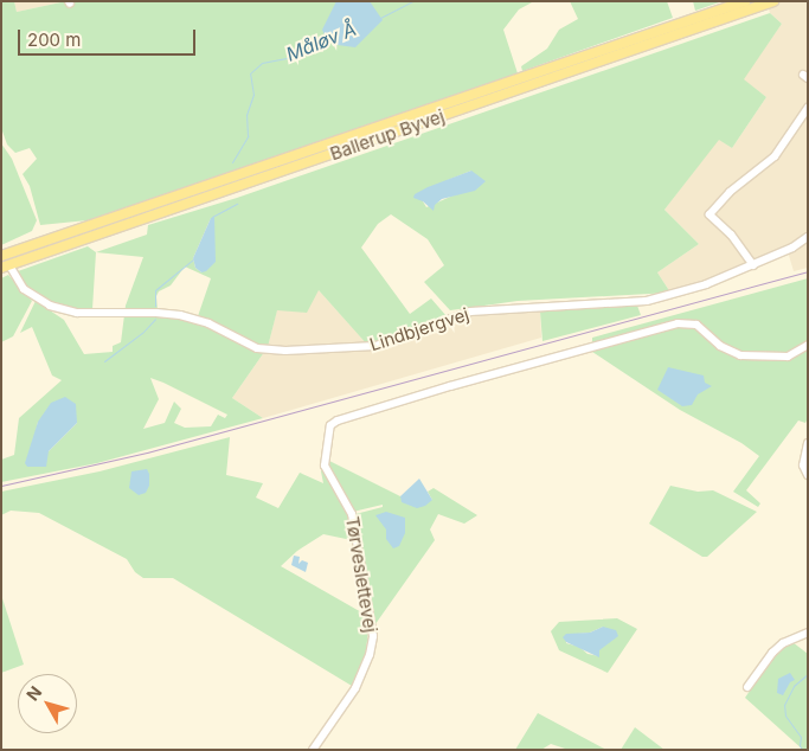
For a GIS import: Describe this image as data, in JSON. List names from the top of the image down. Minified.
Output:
{"streets":{"main road":["Ballerup Byvej"],"street":["Lindbjergvej","Tørveslettevej"]},"crossings":[["Ballerup Byvej","Lindbjergvej"]],"water":["Måløv Å"],"scale_bar":"200 m","north":"top left"}
